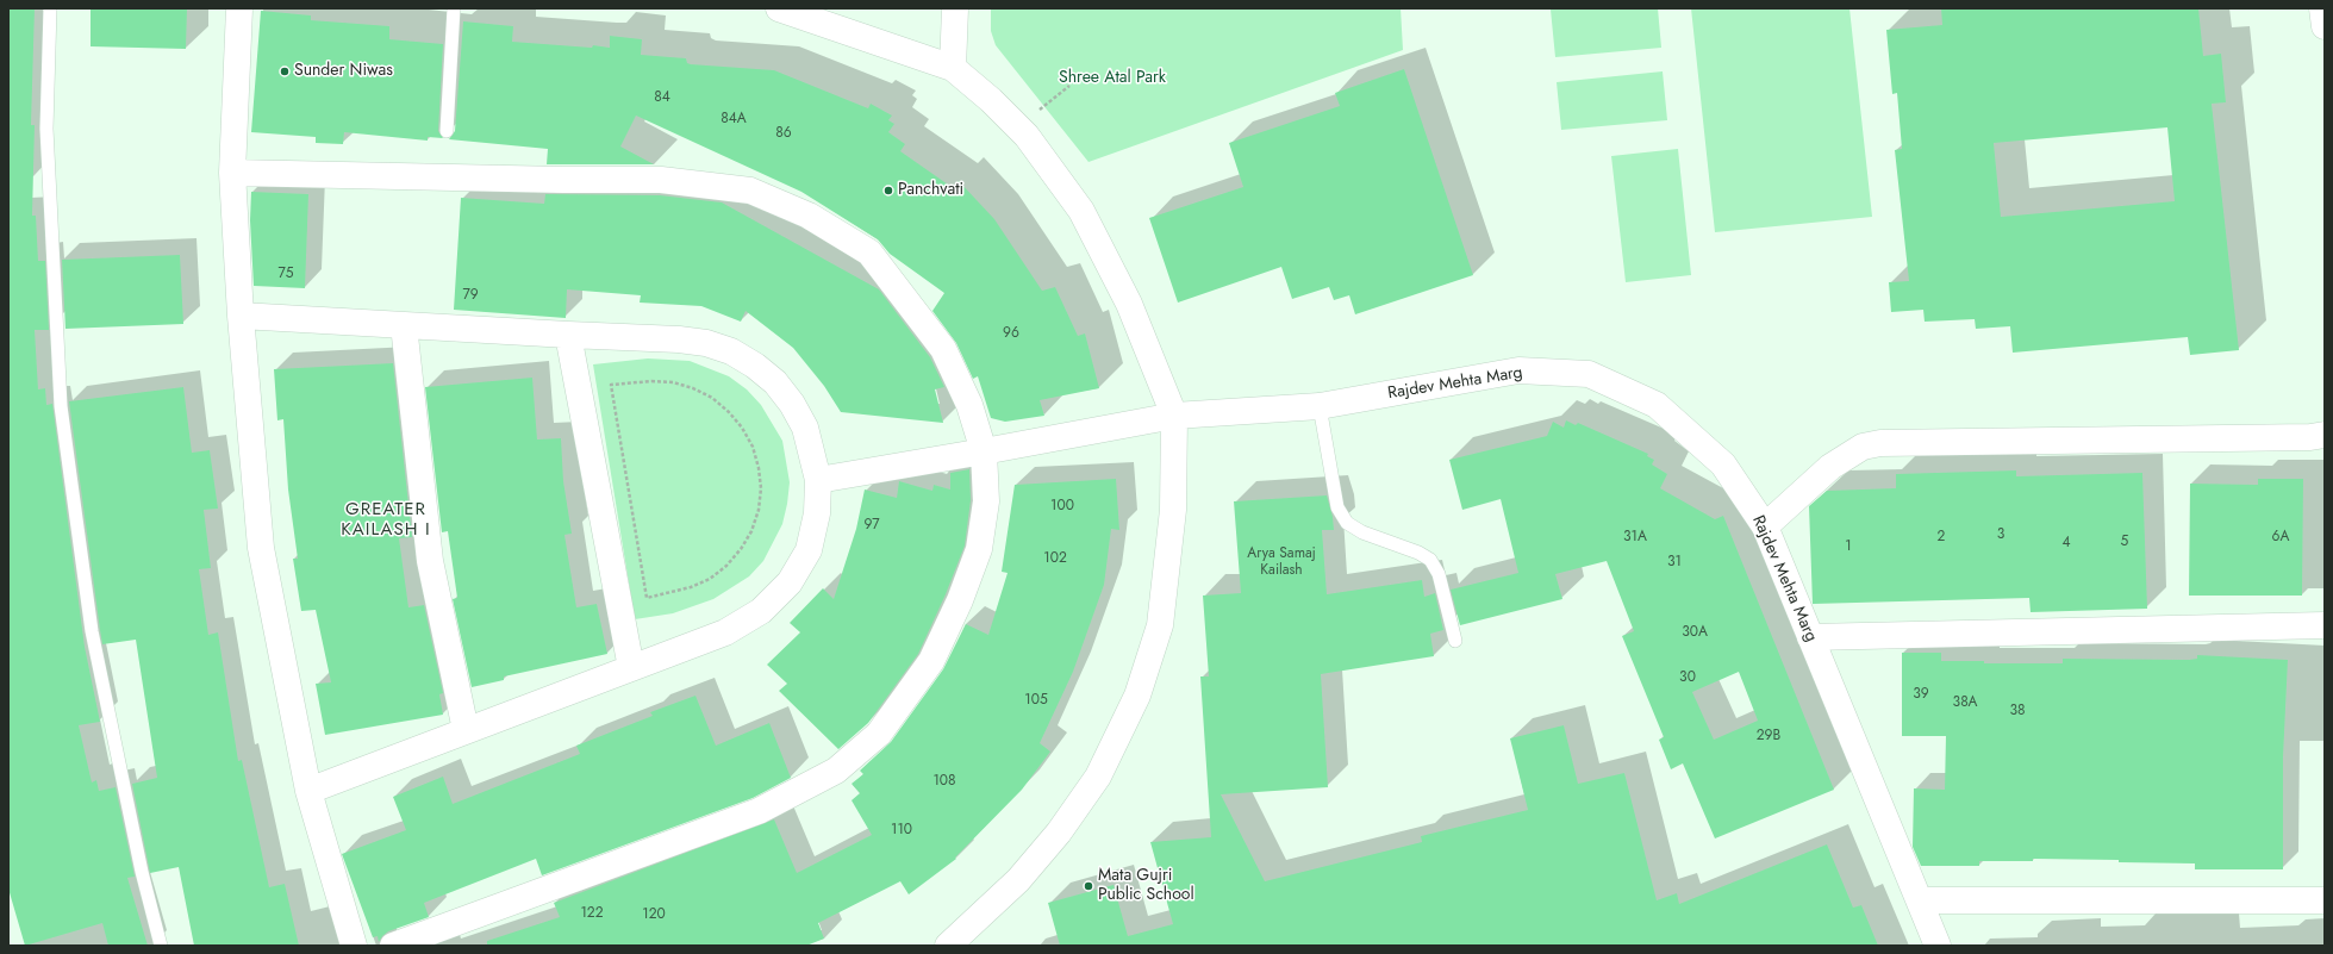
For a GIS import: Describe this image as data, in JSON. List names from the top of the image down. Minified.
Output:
{"streets":{"street":["Rajdev Mehta Marg"]},"districts":["GREATER KAILASH I"],"parks":["Shree Atal Park"],"places":["Sunder Niwas","Panchvati","Mata Gujri Public School"],"house_numbers":["84","84A","86","75","79","96","100","97","3","31A","2","6A","5","4","1","Arya Samaj Kailash","102","31","30A","30","39","105","38A","38","29B","108","110","122","120"]}
